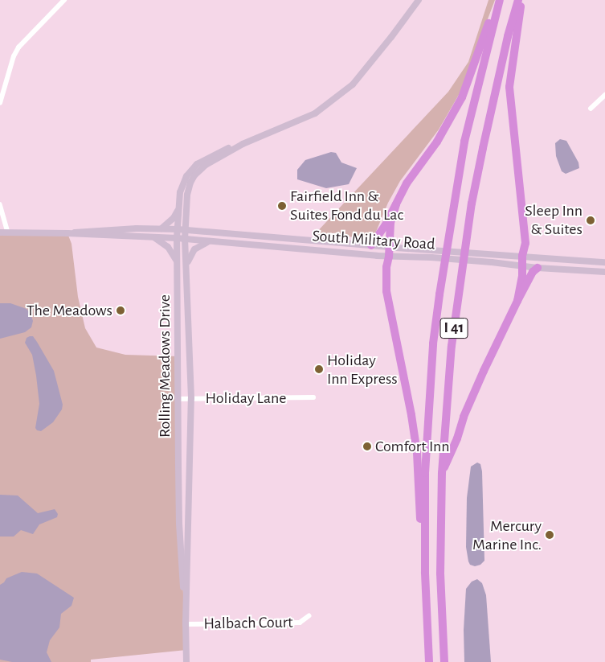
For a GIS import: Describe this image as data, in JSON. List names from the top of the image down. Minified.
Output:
{"streets":{"highway":["I 41"],"main road":["South Military Road","Rolling Meadows Drive"],"street":["Holiday Lane","Halbach Court"]},"crossings":[["South Military Road","Rolling Meadows Drive"],["Rolling Meadows Drive","Holiday Lane"],["Rolling Meadows Drive","Halbach Court"]],"places":["Fairfield Inn & Suites Fond du Lac","Sleep Inn & Suites","The Meadows","Holiday Inn Express","Comfort Inn","Mercury Marine Inc."]}
